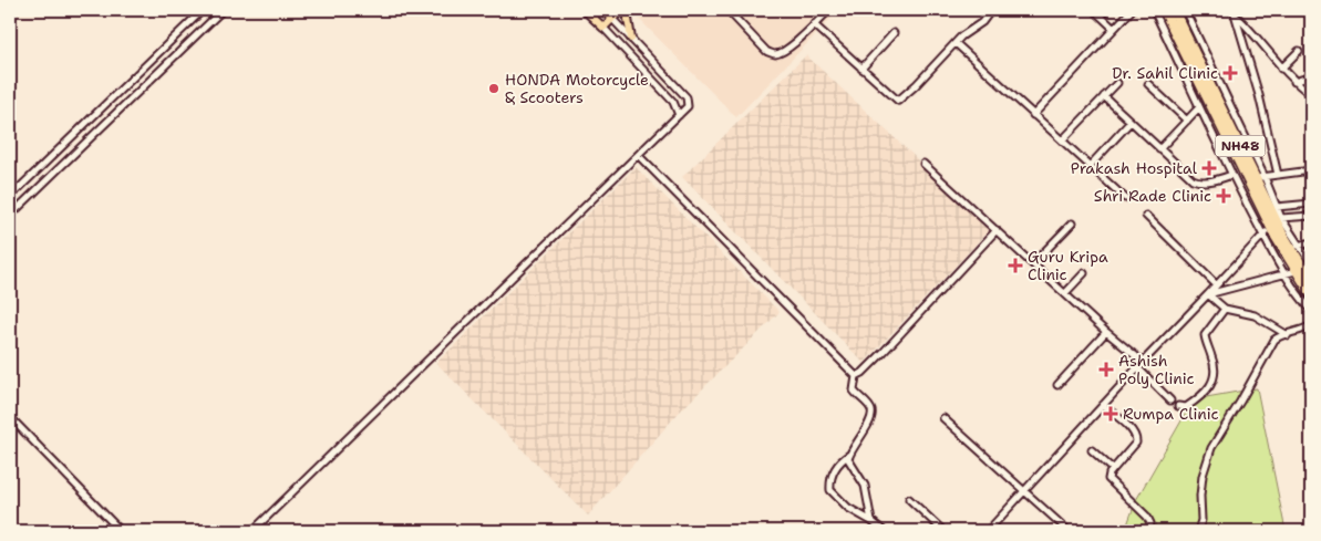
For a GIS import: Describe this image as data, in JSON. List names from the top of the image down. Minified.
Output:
{"streets":{"highway":["NH48"]},"places":{"health":["Dr. Sahil Clinic","Prakash Hospital","Shri Rade Clinic","Guru Kripa Clinic","Ashish Poly Clinic","Rumpa Clinic"],"other":["HONDA Motorcycle & Scooters"]}}
